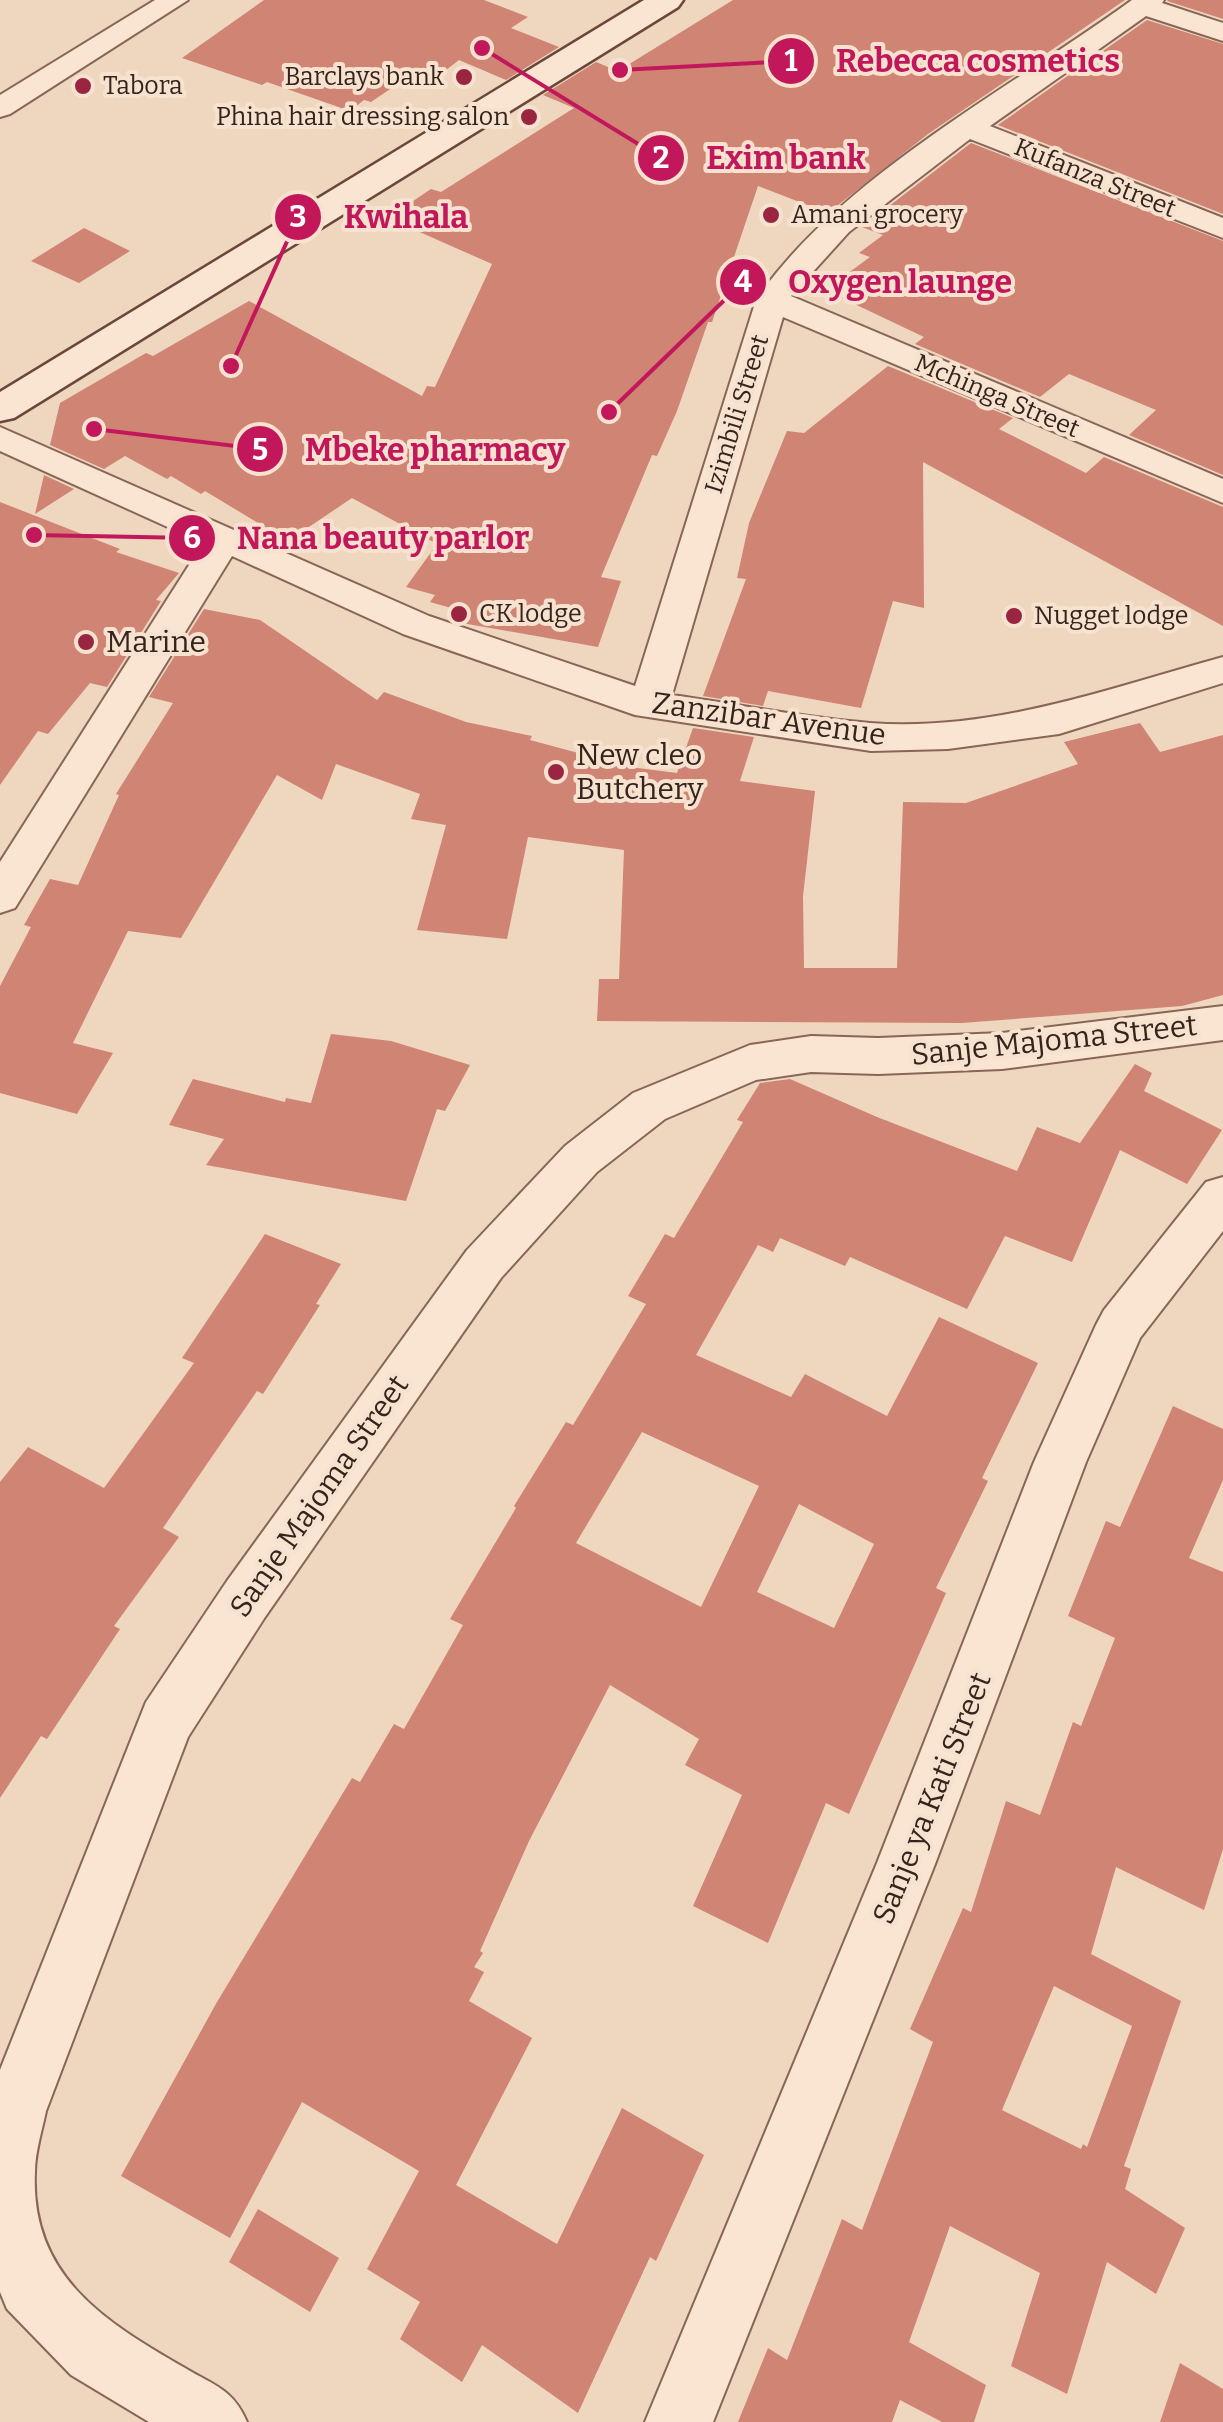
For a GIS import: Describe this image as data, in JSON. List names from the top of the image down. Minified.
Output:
{"streets":{"street":["Kufanza Street","Mchinga Street","Izimbili Street","Zanzibar Avenue","Sanje Majoma Street","Sanje ya Kati Street"]},"crossings":[["Kufanza Street","Izimbili Street"],["Mchinga Street","Izimbili Street"],["Izimbili Street","Zanzibar Avenue"]],"places":["Exim bank","Rebecca cosmetics","Barclays bank","Tabora","Phina hair dressing salon","Amani grocery","Kwihala","Oxygen launge","Mbeke pharmacy","Nana beauty parlor","CK lodge","Nugget lodge","Marine","New cleo Butchery"]}
